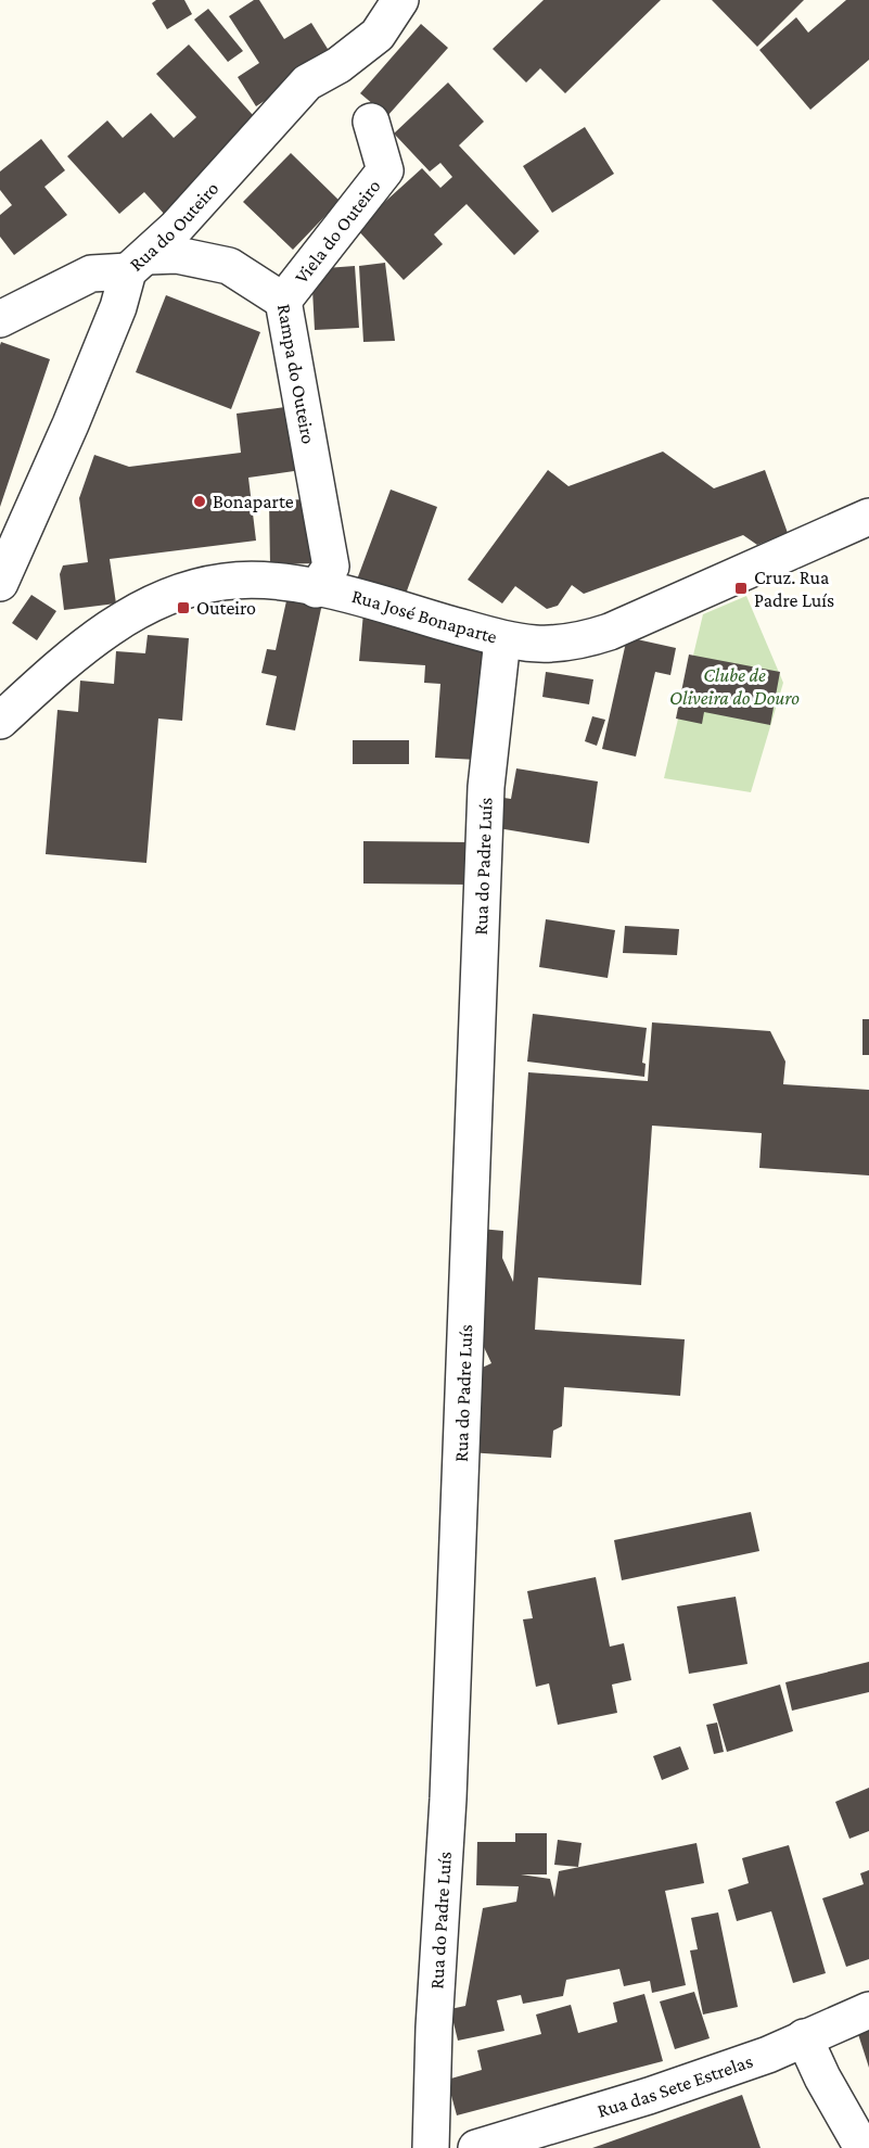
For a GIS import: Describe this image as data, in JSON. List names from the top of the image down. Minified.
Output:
{"streets":{"street":["Rua do Outeiro","Viela do Outeiro","Rampa do Outeiro","Rua José Bonaparte","Rua do Padre Luís","Rua das Sete Estrelas"]},"crossings":[["Rua do Outeiro","Rampa do Outeiro"],["Viela do Outeiro","Rampa do Outeiro"],["Rampa do Outeiro","Rua José Bonaparte"],["Rua José Bonaparte","Rua do Padre Luís"]],"parks":["Clube de Oliveira do Douro"],"places":{"other":["Bonaparte"],"transit":["Cruz. Rua Padre Luís","Outeiro"]}}
